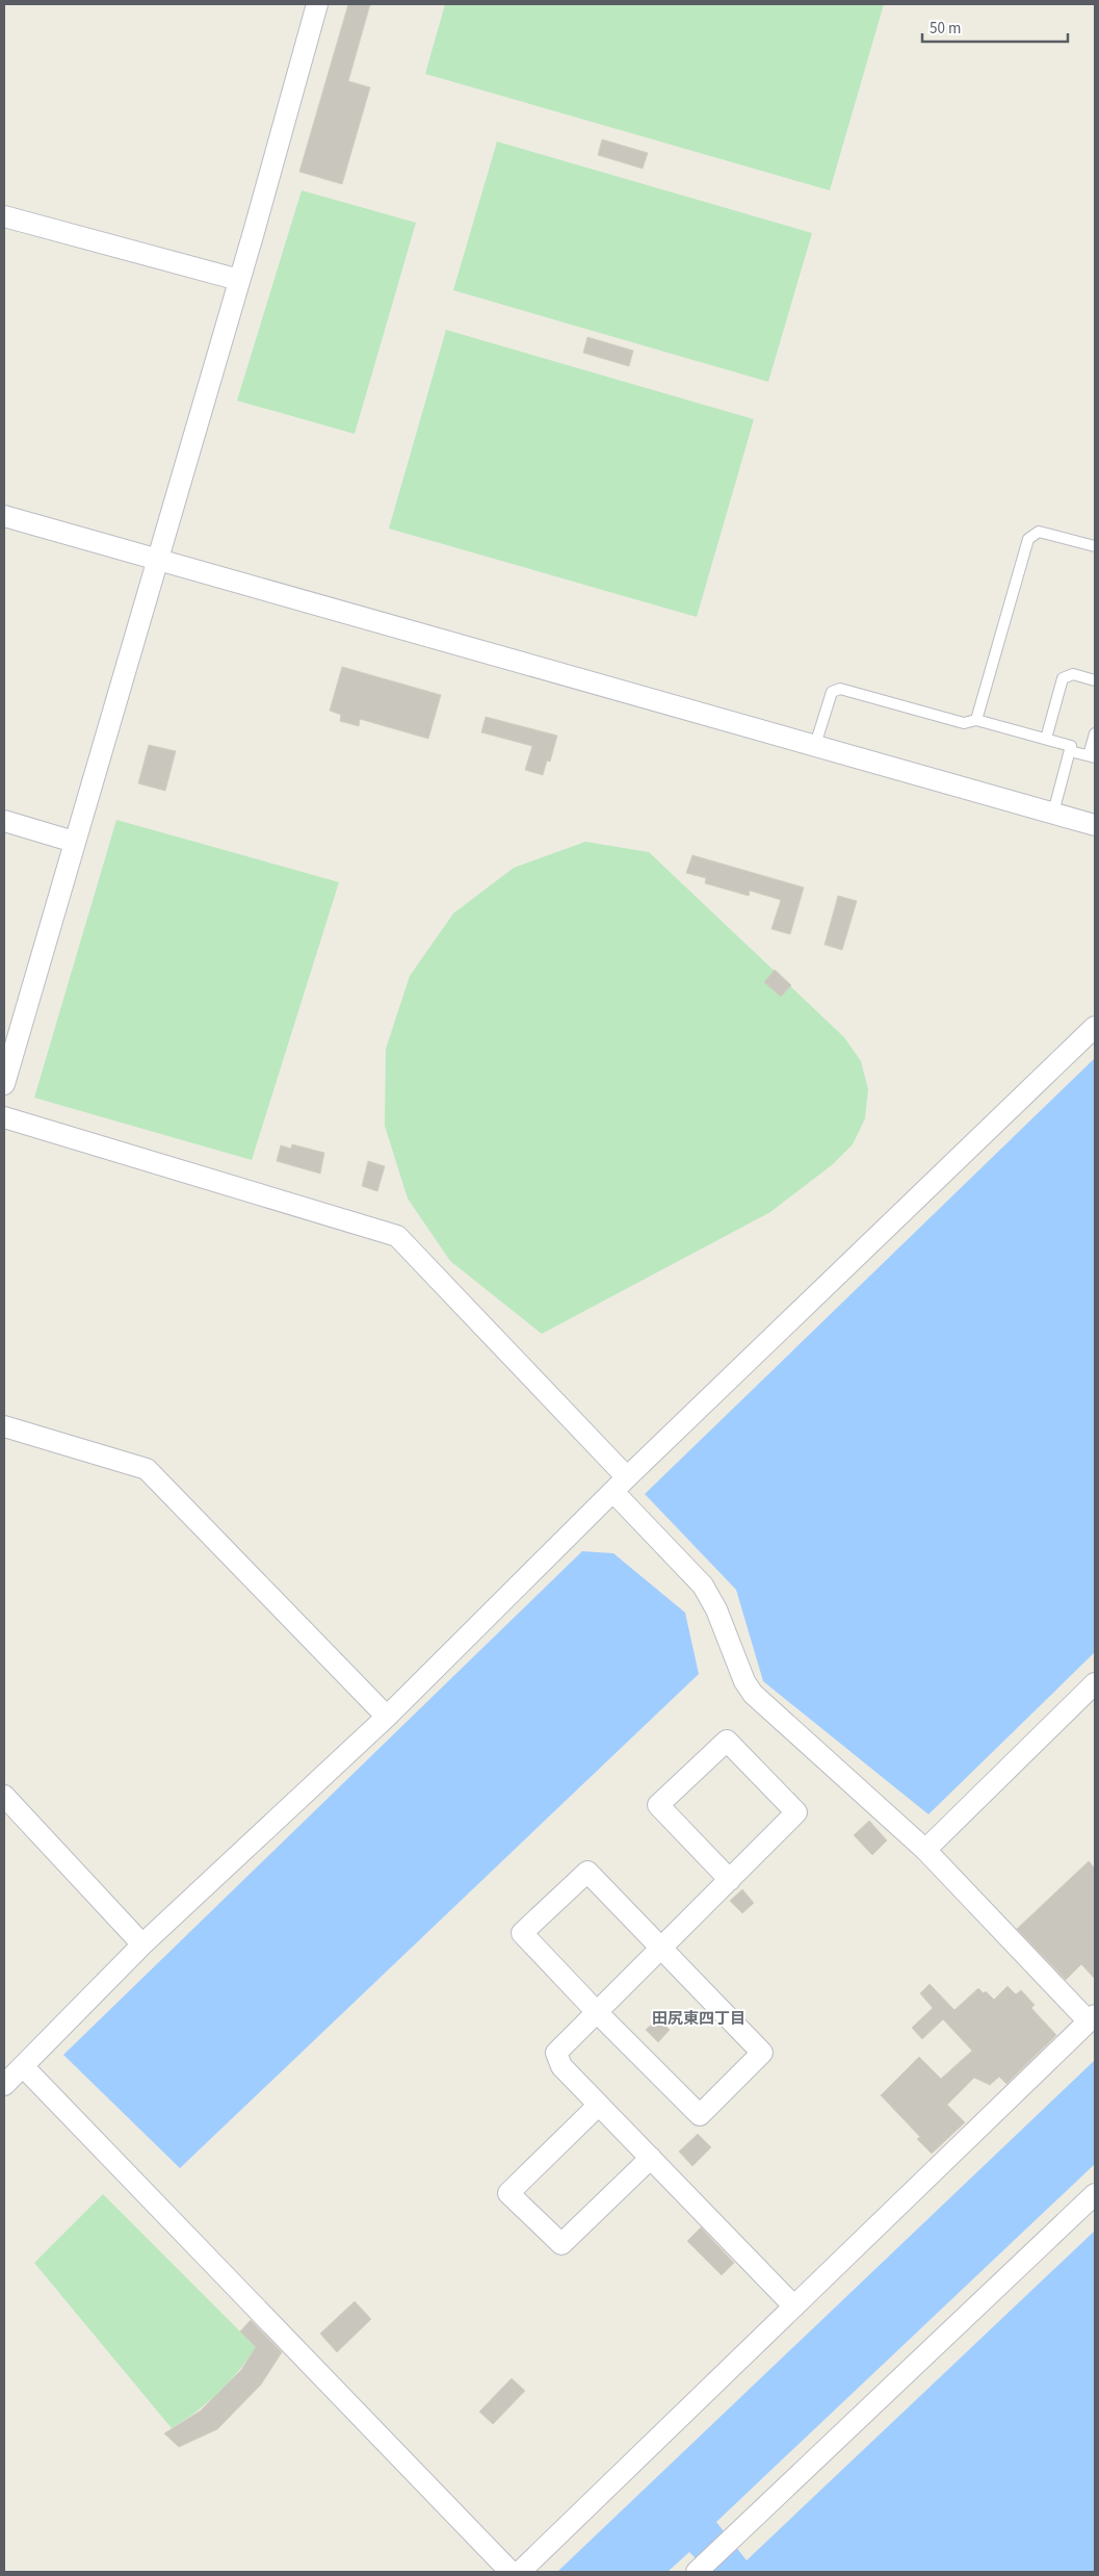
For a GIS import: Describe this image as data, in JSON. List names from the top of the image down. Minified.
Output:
{"districts":["田尻東四丁目"],"scale_bar":"50 m"}
